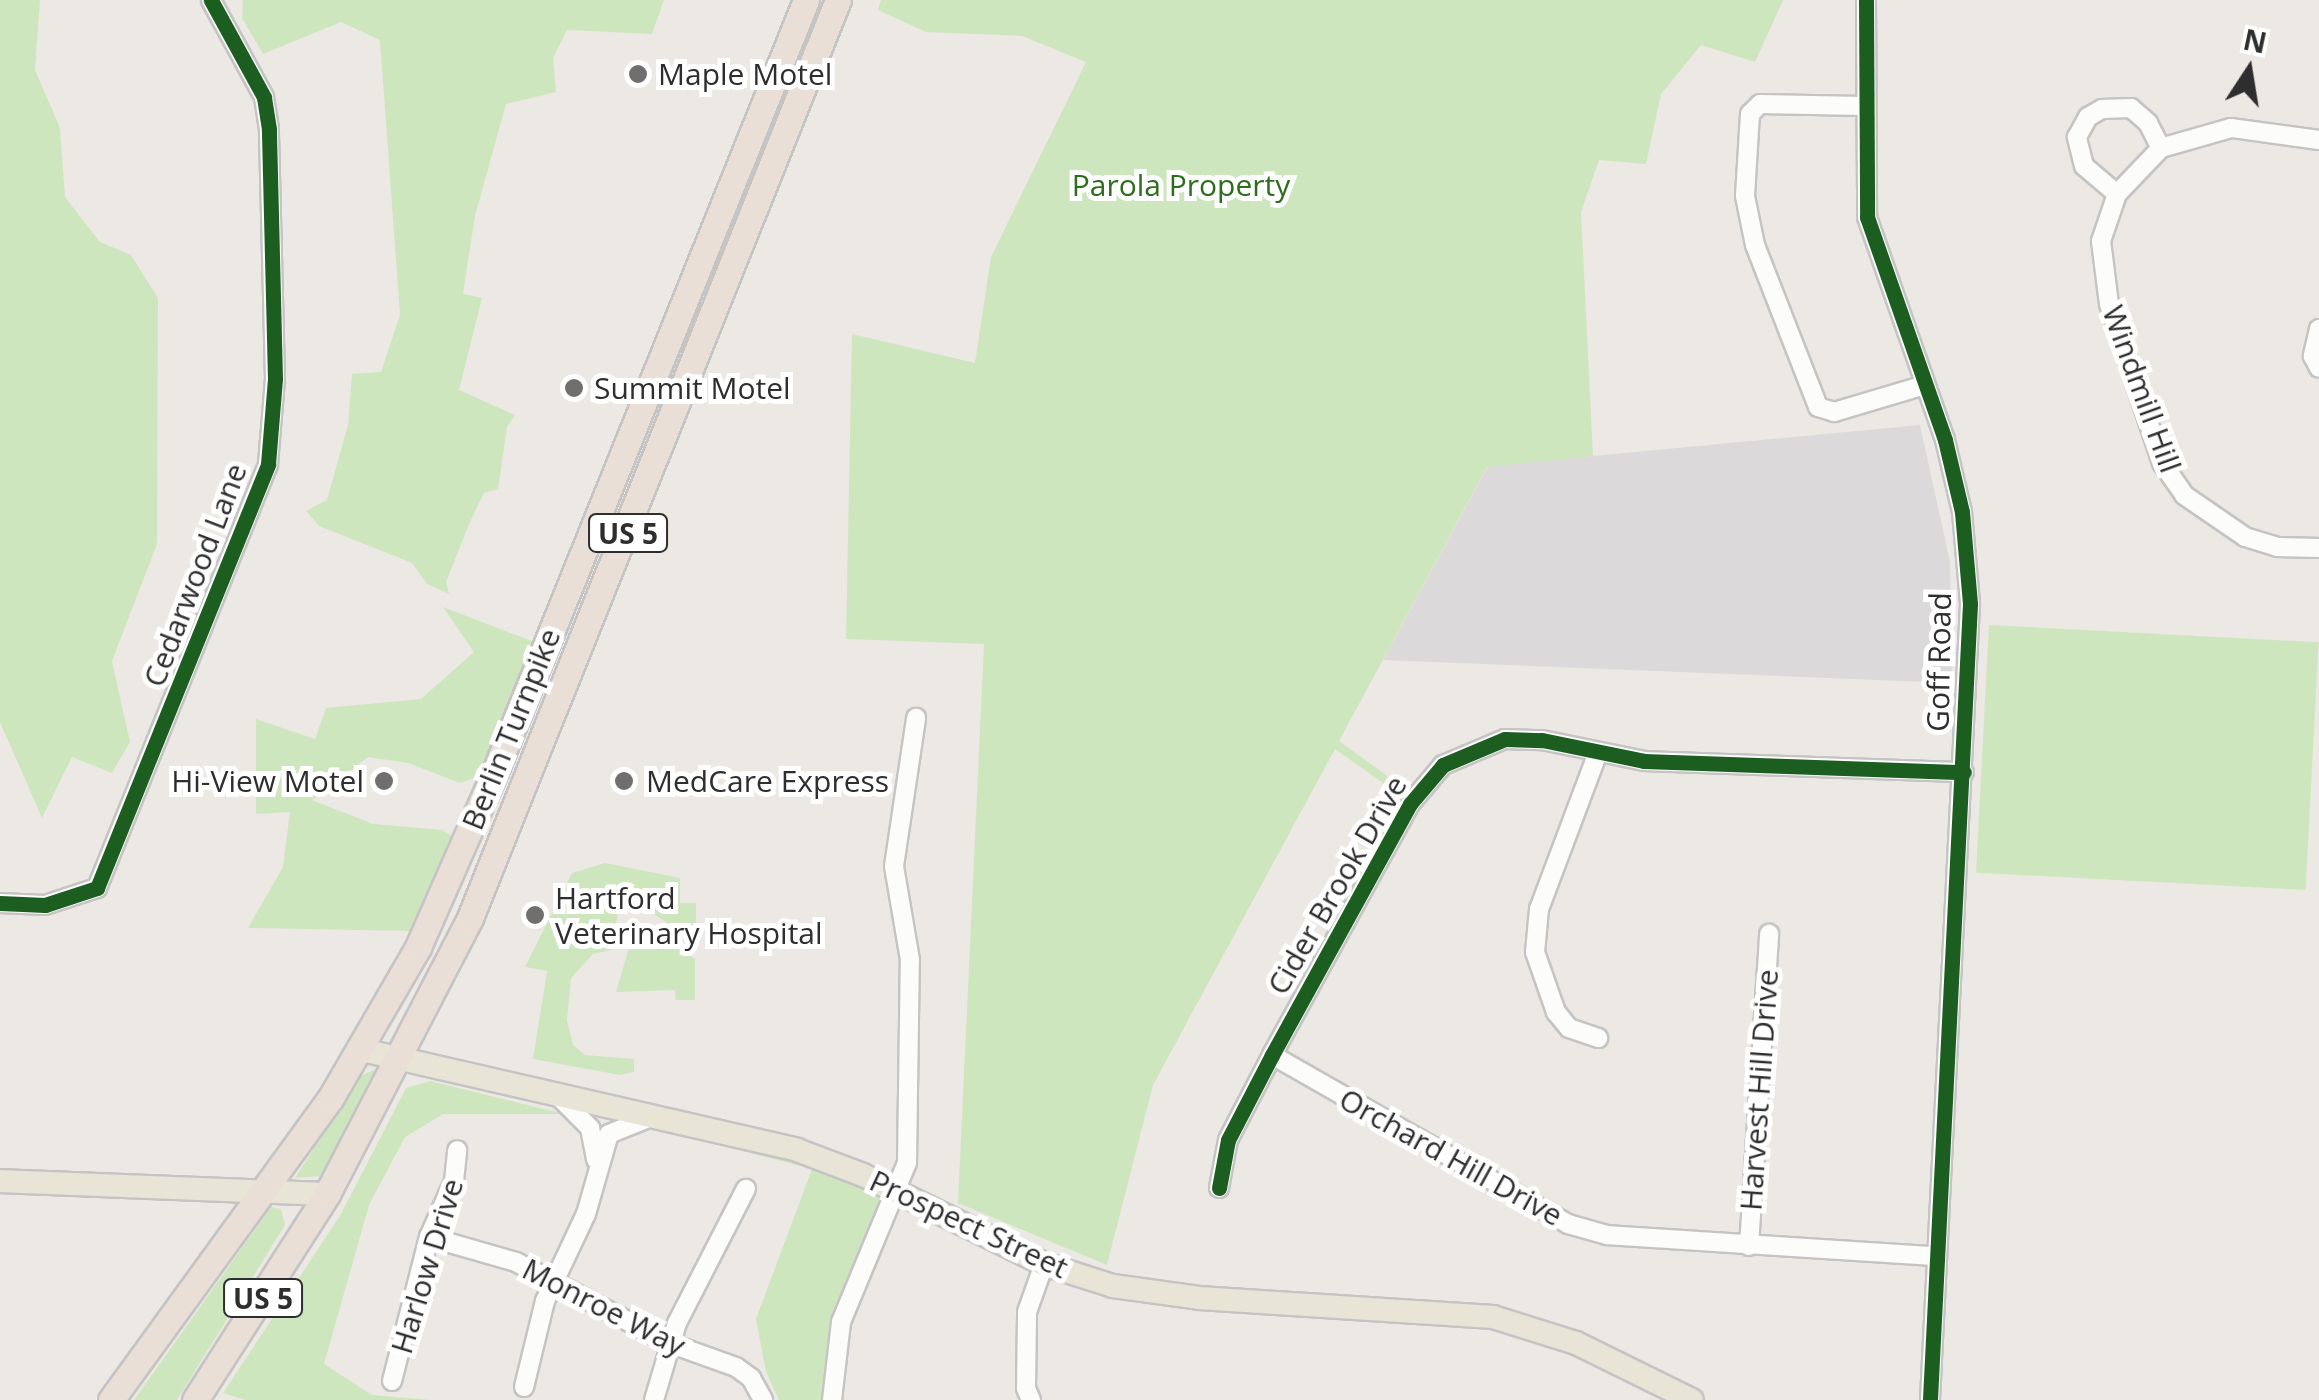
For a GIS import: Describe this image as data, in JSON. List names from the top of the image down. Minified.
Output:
{"streets":{"highway":["US 5","Berlin Turnpike"],"main road":["Prospect Street"],"street":["Windmill Hill","Cedarwood Lane","Goff Road","Cider Brook Drive","Harvest Hill Drive","Orchard Hill Drive","Harlow Drive","Monroe Way"]},"crossings":[["Goff Road","Cider Brook Drive"],["Goff Road","Orchard Hill Drive"],["Berlin Turnpike","Prospect Street"],["Cider Brook Drive","Orchard Hill Drive"],["Harvest Hill Drive","Orchard Hill Drive"],["Harlow Drive","Monroe Way"]],"parks":["Parola Property"],"places":["Maple Motel","Summit Motel","Hi-View Motel","MedCare Express","Hartford Veterinary Hospital"],"north":"top"}
